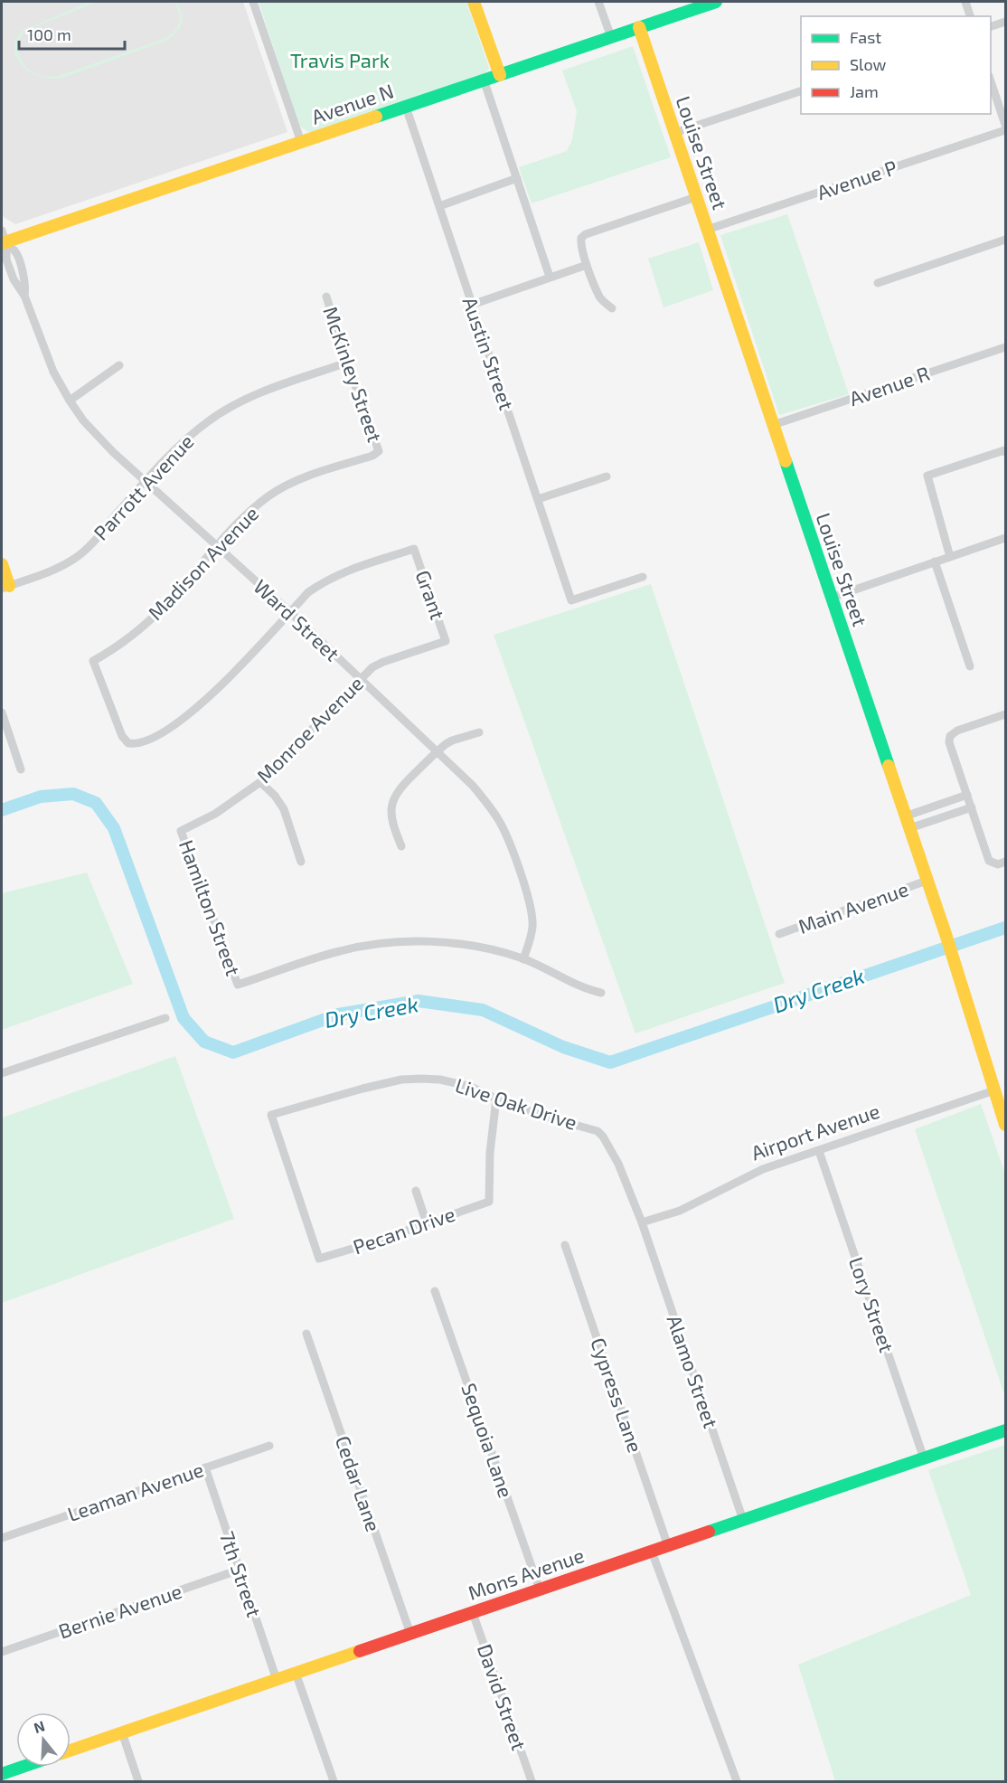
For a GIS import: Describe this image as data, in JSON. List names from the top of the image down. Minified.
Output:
{"streets":{"street":["Avenue N","Louise Street","Avenue P","Austin Street","McKinley Street","Avenue R","Parrott Avenue","Madison Avenue","Grant","Ward Street","Monroe Avenue","Hamilton Street","Main Avenue","Live Oak Drive","Airport Avenue","Pecan Drive","Lory Street","Alamo Street","Cypress Lane","Sequoia Lane","Cedar Lane","Leaman Avenue","7th Street","Mons Avenue","Bernie Avenue","David Street"]},"crossings":[["Avenue N","Louise Street"],["Avenue N","Austin Street"],["Avenue N","Ward Street"],["Louise Street","Avenue P"],["Louise Street","Avenue R"],["Louise Street","Main Avenue"],["Louise Street","Airport Avenue"],["McKinley Street","Parrott Avenue"],["McKinley Street","Madison Avenue"],["Parrott Avenue","Ward Street"],["Madison Avenue","Grant"],["Madison Avenue","Ward Street"],["Grant","Ward Street"],["Grant","Monroe Avenue"],["Ward Street","Monroe Avenue"],["Ward Street","Hamilton Street"],["Monroe Avenue","Hamilton Street"],["Live Oak Drive","Airport Avenue"],["Live Oak Drive","Pecan Drive"],["Live Oak Drive","Alamo Street"],["Airport Avenue","Lory Street"],["Airport Avenue","Alamo Street"],["Lory Street","Mons Avenue"],["Alamo Street","Mons Avenue"],["Cypress Lane","Mons Avenue"],["Sequoia Lane","Mons Avenue"],["Cedar Lane","Mons Avenue"],["Leaman Avenue","7th Street"],["7th Street","Mons Avenue"],["7th Street","Bernie Avenue"],["Mons Avenue","David Street"]],"water":["Dry Creek"],"parks":["Travis Park"],"legend":["Fast","Slow","Jam"],"scale_bar":"100 m","north":"top"}
